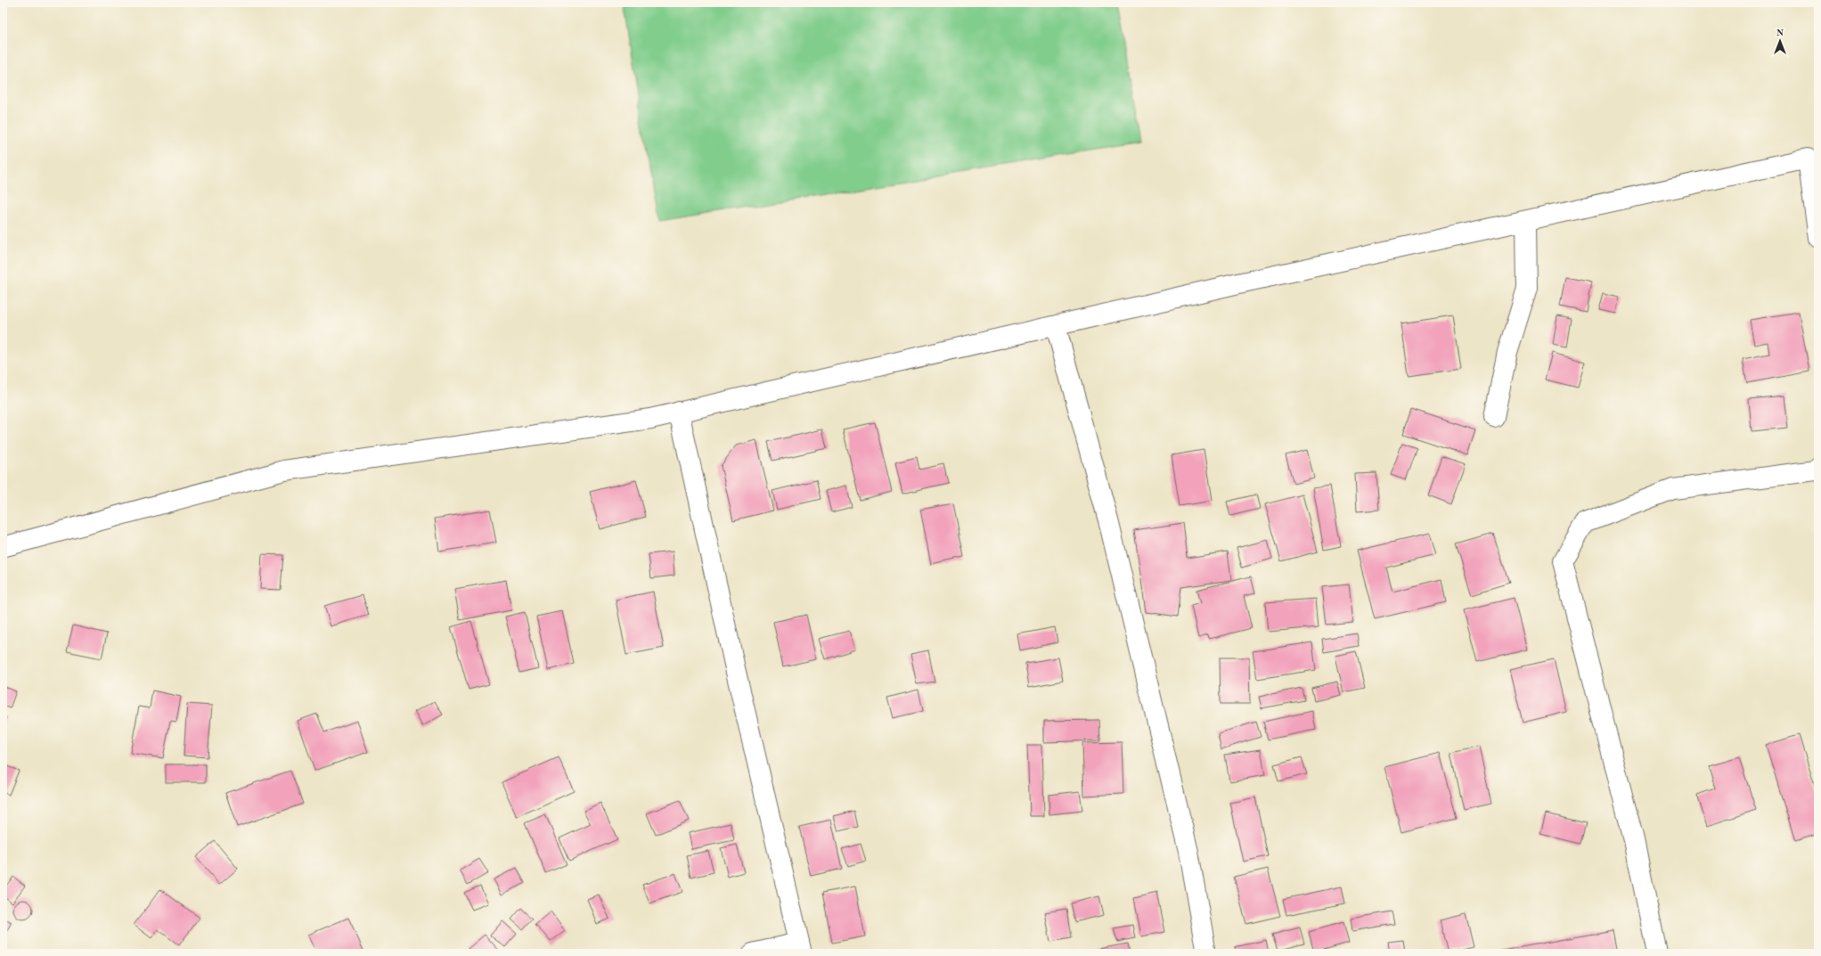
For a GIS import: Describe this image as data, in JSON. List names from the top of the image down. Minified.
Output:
{"north":"top"}
